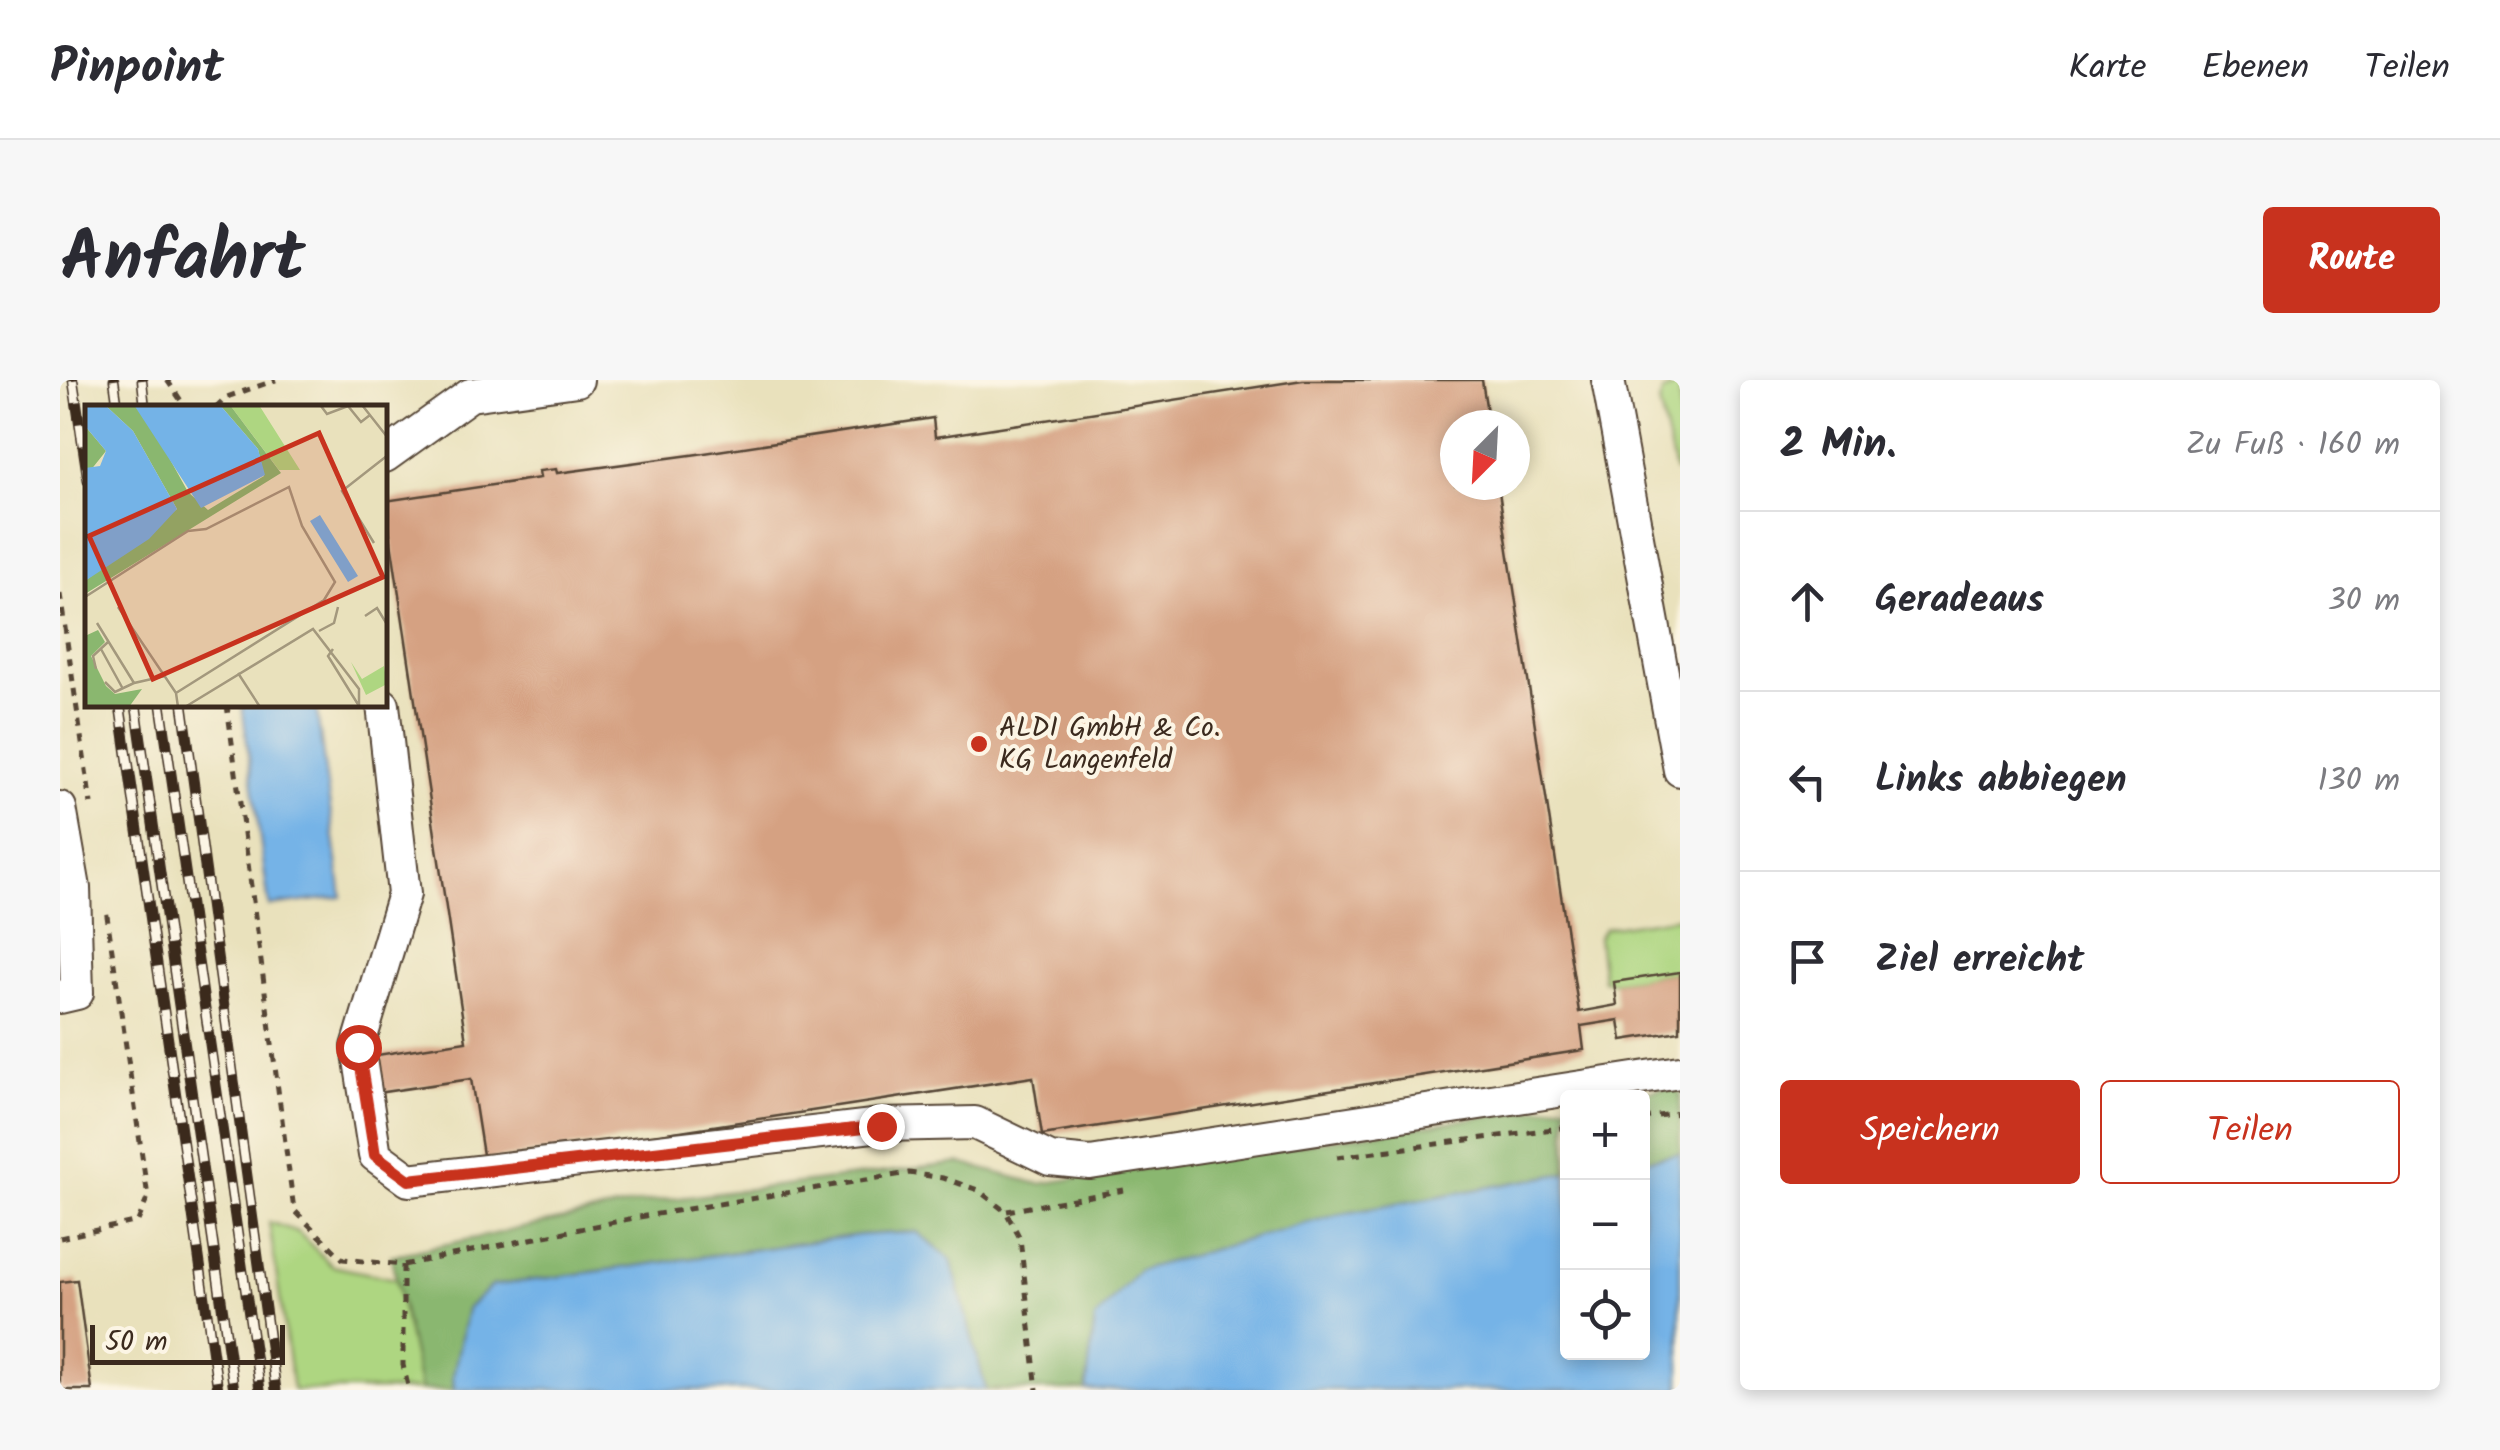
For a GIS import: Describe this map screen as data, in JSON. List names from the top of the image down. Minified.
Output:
{"places":["ALDI GmbH & Co. KG Langenfeld"],"scale_bar":"50 m","north":"bottom left","page":{"header":"Pinpoint","nav":["Karte","Ebenen","Teilen"],"title":"Anfahrt","buttons":["Route",["Speichern","Teilen"]],"heading":["2 Min.","Zu Fuß · 160 m"],"list":[["Geradeaus","30 m"],["Links abbiegen","130 m"],"Ziel erreicht"],"map_buttons":["+","−"],"scale":"50 m"}}
